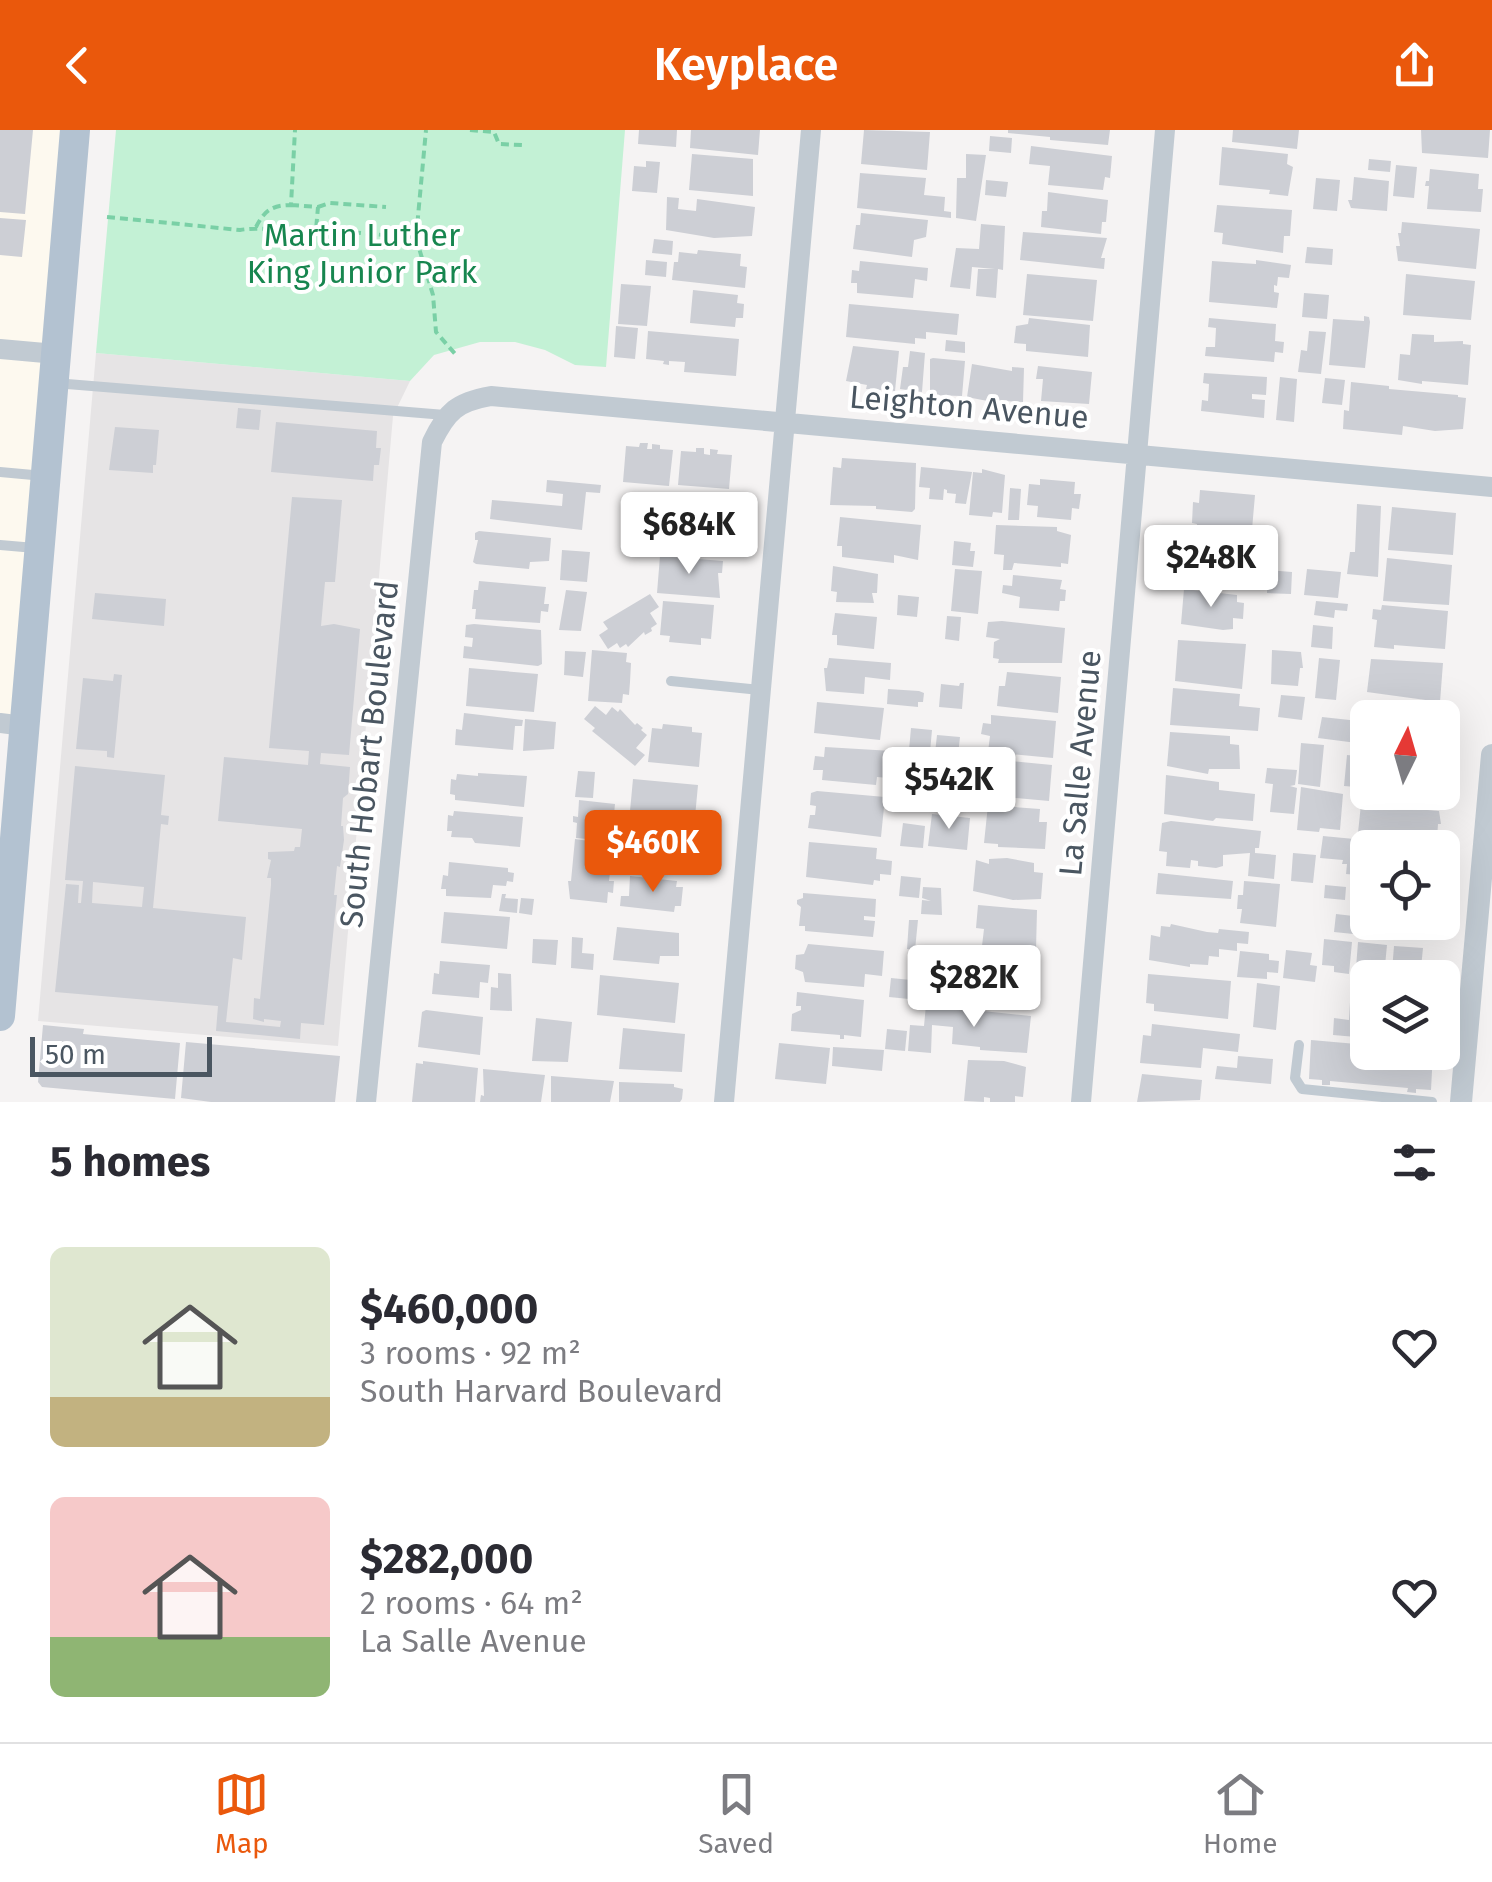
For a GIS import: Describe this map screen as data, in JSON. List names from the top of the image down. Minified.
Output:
{"streets":{"street":["Leighton Avenue","South Hobart Boulevard","La Salle Avenue"]},"crossings":[["Leighton Avenue","South Hobart Boulevard"],["Leighton Avenue","La Salle Avenue"]],"parks":["Martin Luther King Junior Park"],"scale_bar":"50 m","north":"top","page":{"header":"Keyplace","price":["$684K","$248K","$542K","$460K","$282K"],"scale":"50 m","heading":"5 homes","list":[{"name":"$460,000","note":"3 rooms · 92 m² · South Harvard Boulevard"},{"name":"$282,000","note":"2 rooms · 64 m² · La Salle Avenue"}],"tabs":["Map","Saved","Home"]}}
